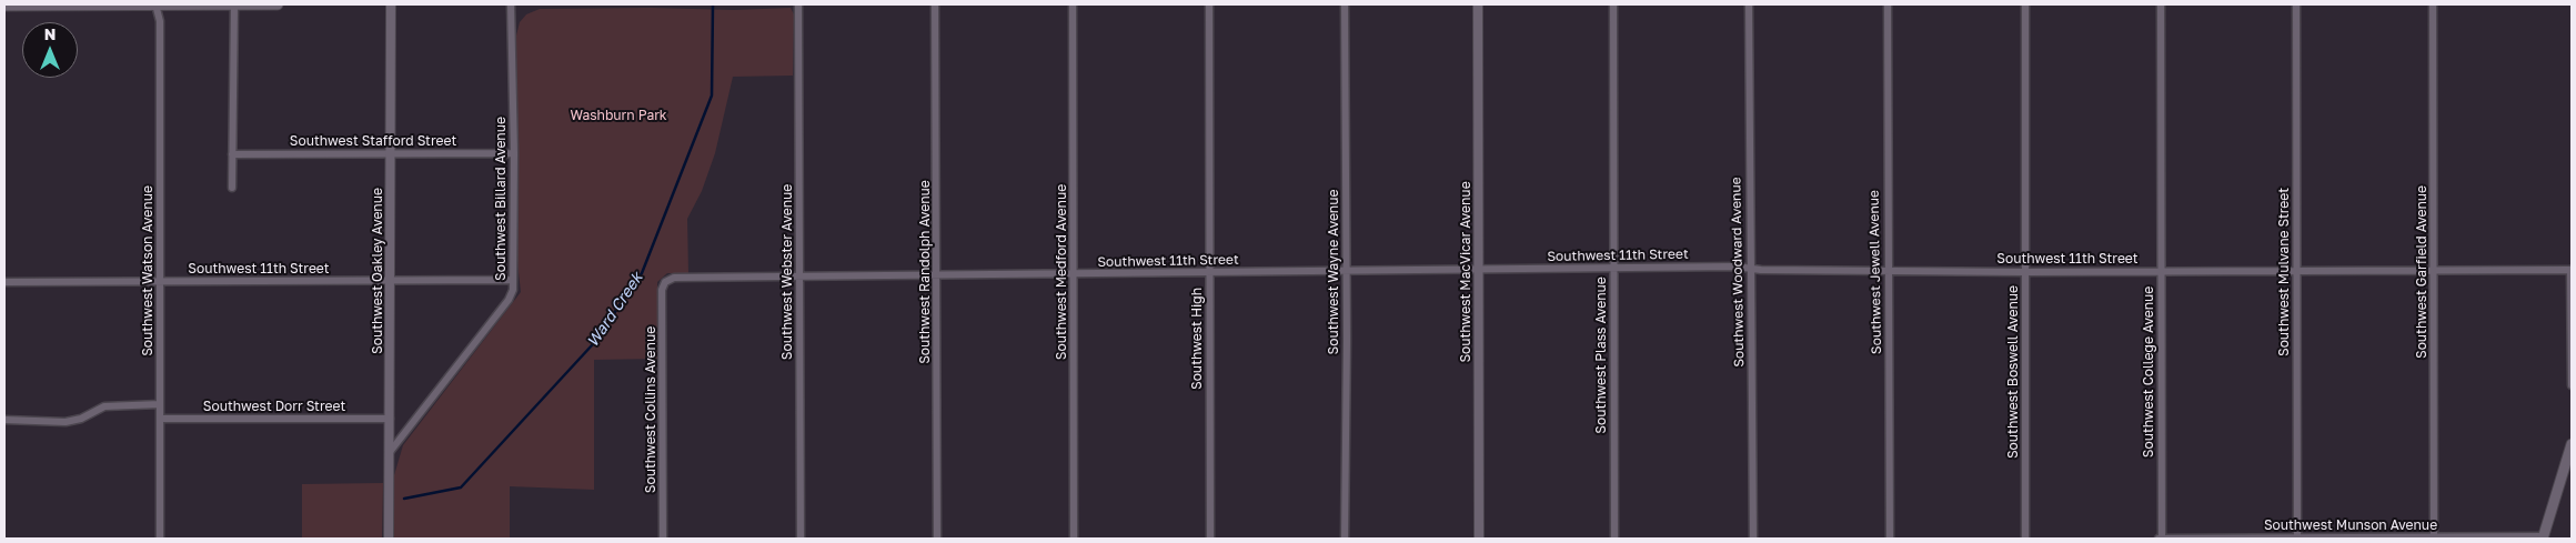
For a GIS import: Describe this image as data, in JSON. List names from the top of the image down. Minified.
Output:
{"streets":{"street":["Southwest Stafford Street","Southwest Billard Avenue","Southwest 11th Street","Southwest Watson Avenue","Southwest Oakley Avenue","Southwest Webster Avenue","Southwest Randolph Avenue","Southwest Medford Avenue","Southwest Wayne Avenue","Southwest MacVicar Avenue","Southwest Woodward Avenue","Southwest Jewell Avenue","Southwest Mulvane Street","Southwest Garfield Avenue","Southwest High","Southwest Plass Avenue","Southwest Boswell Avenue","Southwest College Avenue","Southwest Dorr Street","Southwest Collins Avenue","Southwest Munson Avenue"]},"crossings":[["Southwest Stafford Street","Southwest Billard Avenue"],["Southwest Stafford Street","Southwest Oakley Avenue"],["Southwest Billard Avenue","Southwest 11th Street"],["Southwest Billard Avenue","Southwest Oakley Avenue"],["Southwest 11th Street","Southwest Watson Avenue"],["Southwest 11th Street","Southwest Oakley Avenue"],["Southwest 11th Street","Southwest Webster Avenue"],["Southwest 11th Street","Southwest Randolph Avenue"],["Southwest 11th Street","Southwest Medford Avenue"],["Southwest 11th Street","Southwest Wayne Avenue"],["Southwest 11th Street","Southwest MacVicar Avenue"],["Southwest 11th Street","Southwest Woodward Avenue"],["Southwest 11th Street","Southwest Jewell Avenue"],["Southwest 11th Street","Southwest Mulvane Street"],["Southwest 11th Street","Southwest Garfield Avenue"],["Southwest 11th Street","Southwest High"],["Southwest 11th Street","Southwest Plass Avenue"],["Southwest 11th Street","Southwest Boswell Avenue"],["Southwest 11th Street","Southwest College Avenue"],["Southwest 11th Street","Southwest Collins Avenue"],["Southwest Watson Avenue","Southwest Dorr Street"],["Southwest Oakley Avenue","Southwest Dorr Street"],["Southwest Mulvane Street","Southwest Munson Avenue"],["Southwest Garfield Avenue","Southwest Munson Avenue"],["Southwest College Avenue","Southwest Munson Avenue"]],"water":["Ward Creek"],"parks":["Washburn Park"],"north":"top"}
